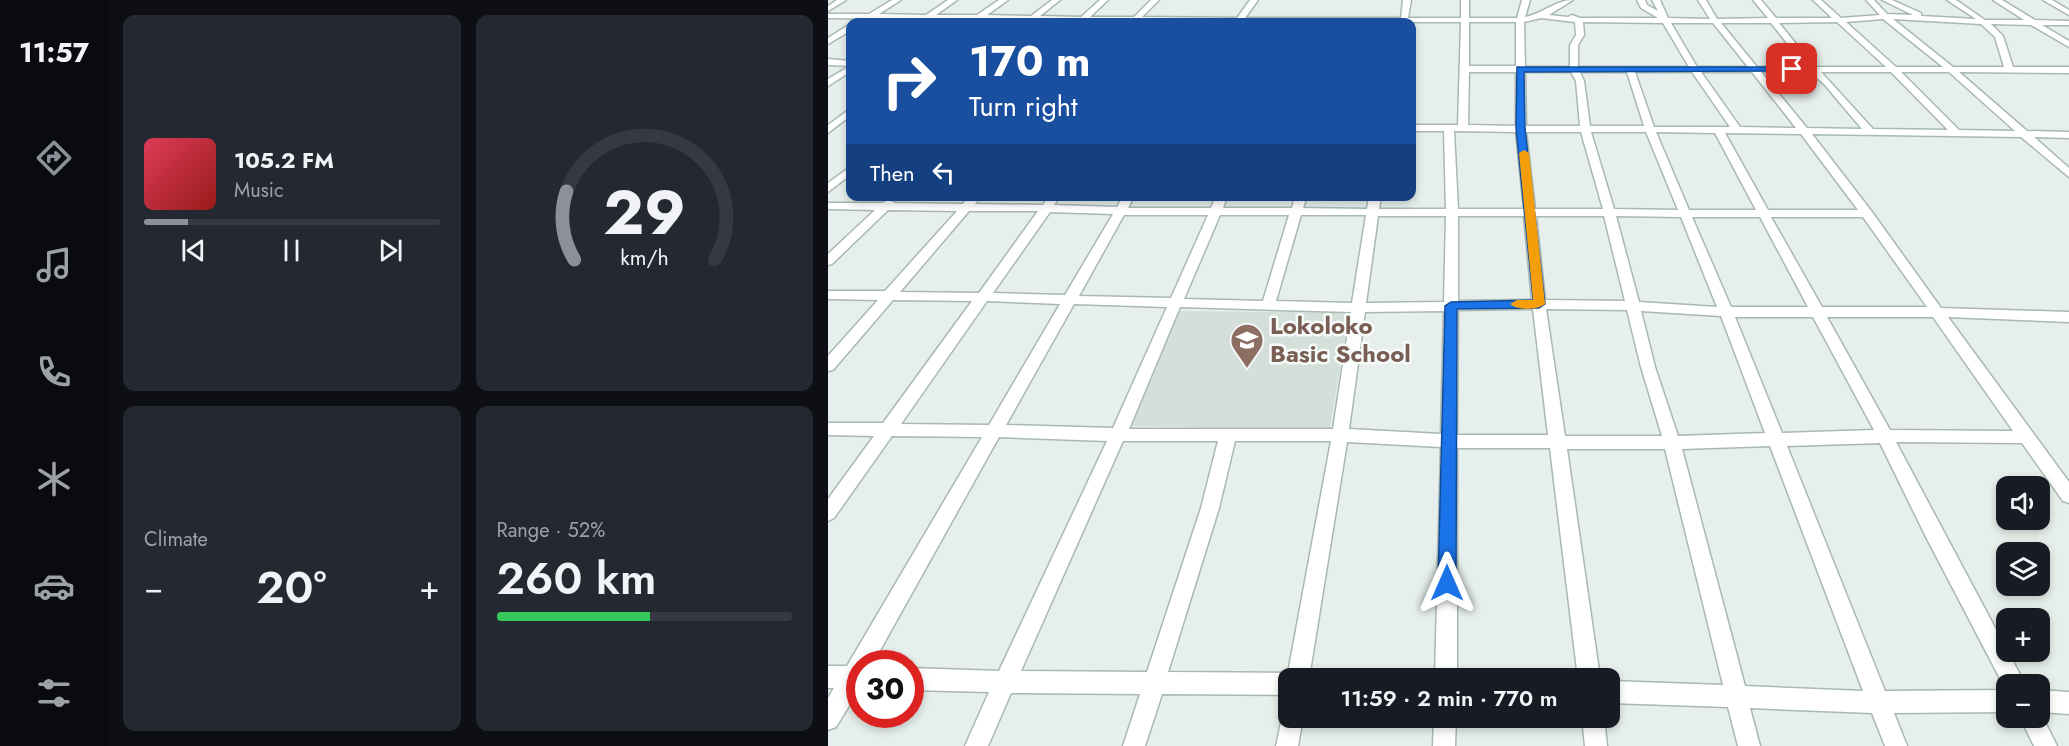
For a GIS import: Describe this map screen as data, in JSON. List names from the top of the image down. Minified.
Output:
{"places":{"school or university":["Lokoloko Basic School"]},"page":{"tabs":"11:57","turn":["170 m","Turn right"],"song":["105.2 FM","Music"],"then":"Then","tile":["Climate",["Range · 52%","260 km"]],"map_buttons":["+","−"],"heat":["−","20°","+"],"limit":"30","trip":"11:59 · 2 min · 770 m","gauge":["29","km/h"]}}
